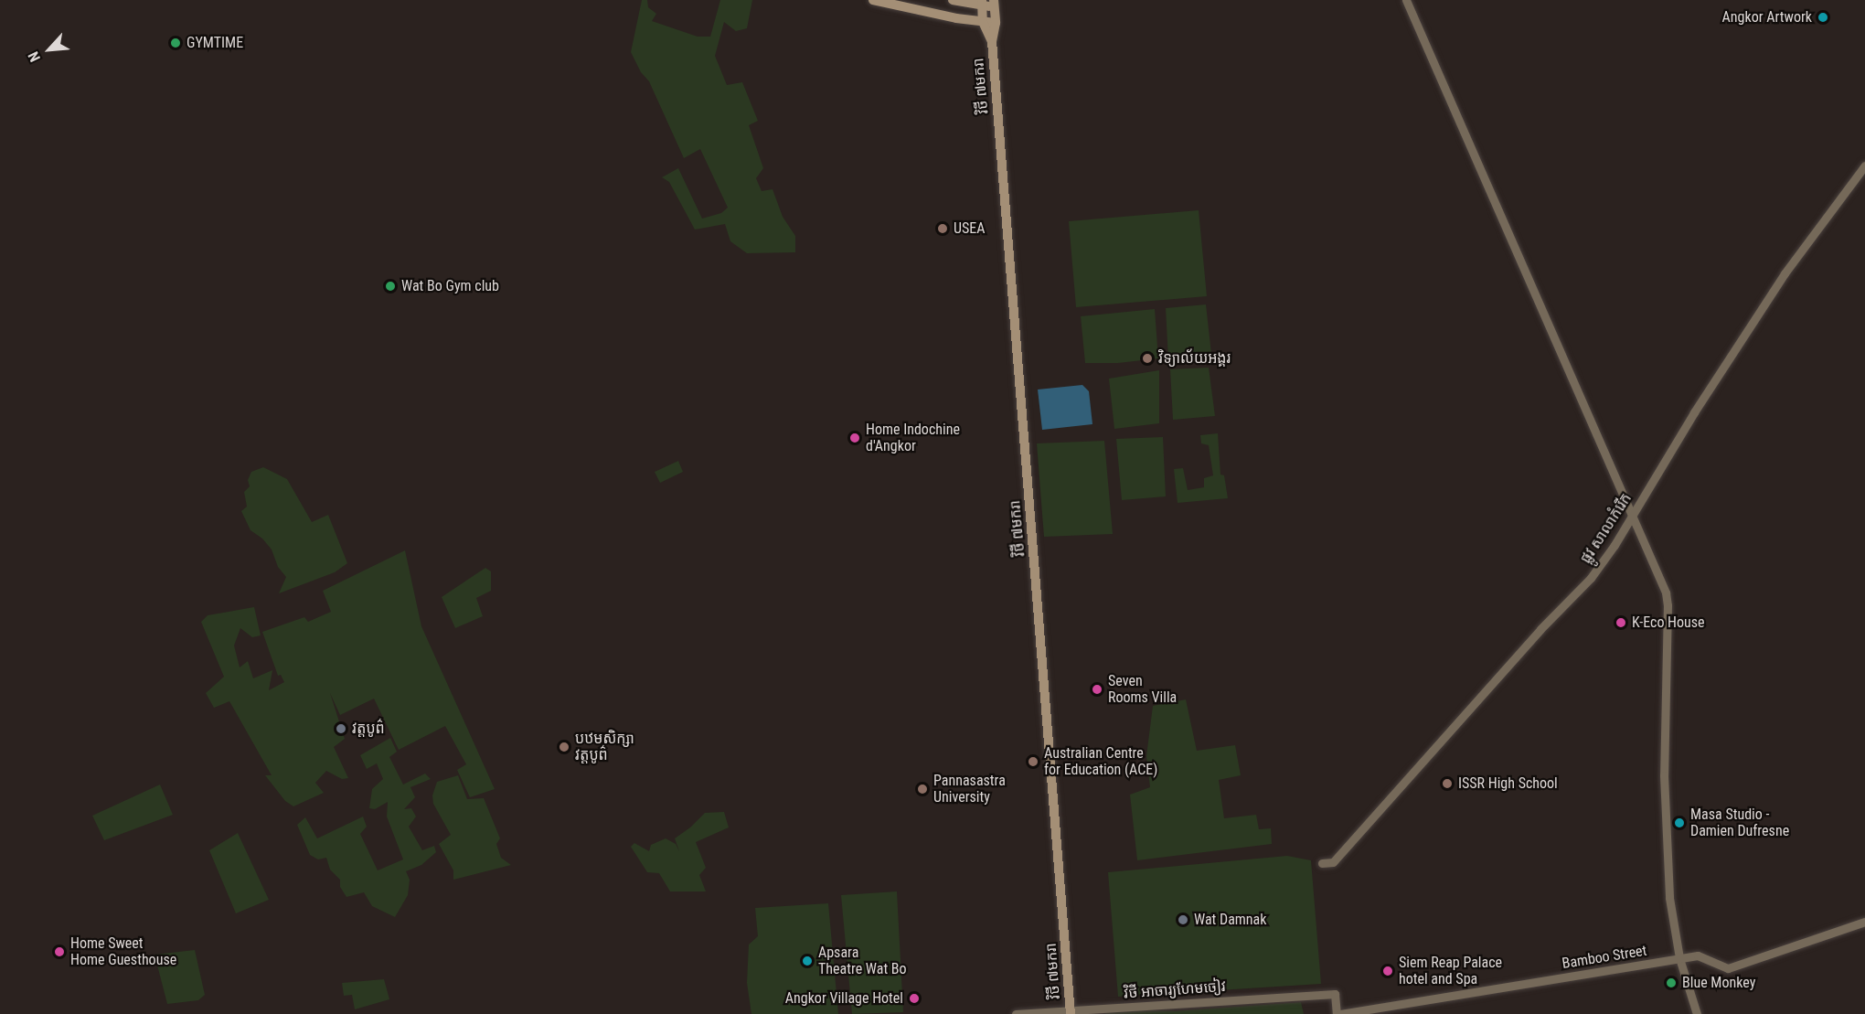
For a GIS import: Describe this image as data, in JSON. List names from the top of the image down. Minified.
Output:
{"streets":{"main road":["វិថី ៧មករា"],"street":["ផ្លូវ សាលាកំរើក","Bamboo Street","វិថី អាចារ្យហែមចៀវ"]},"crossings":[["វិថី ៧មករា","វិថី អាចារ្យហែមចៀវ"],["Bamboo Street","វិថី អាចារ្យហែមចៀវ"]],"places":["Angkor Artwork","GYMTIME","USEA","Wat Bo Gym club","វិទ្យាល័យអង្គរ","Home Indochine d'Angkor","K-Eco House","Seven Rooms Villa","វត្តបូព៌","បឋមសិក្សា វត្តបូព៌","Australian Centre for Education (ACE)","ISSR High School","Pannasastra University","Masa Studio - Damien Dufresne","Wat Damnak","Home Sweet Home Guesthouse","Apsara Theatre Wat Bo","Siem Reap Palace hotel and Spa","Blue Monkey","Angkor Village Hotel"],"north":"bottom left"}
